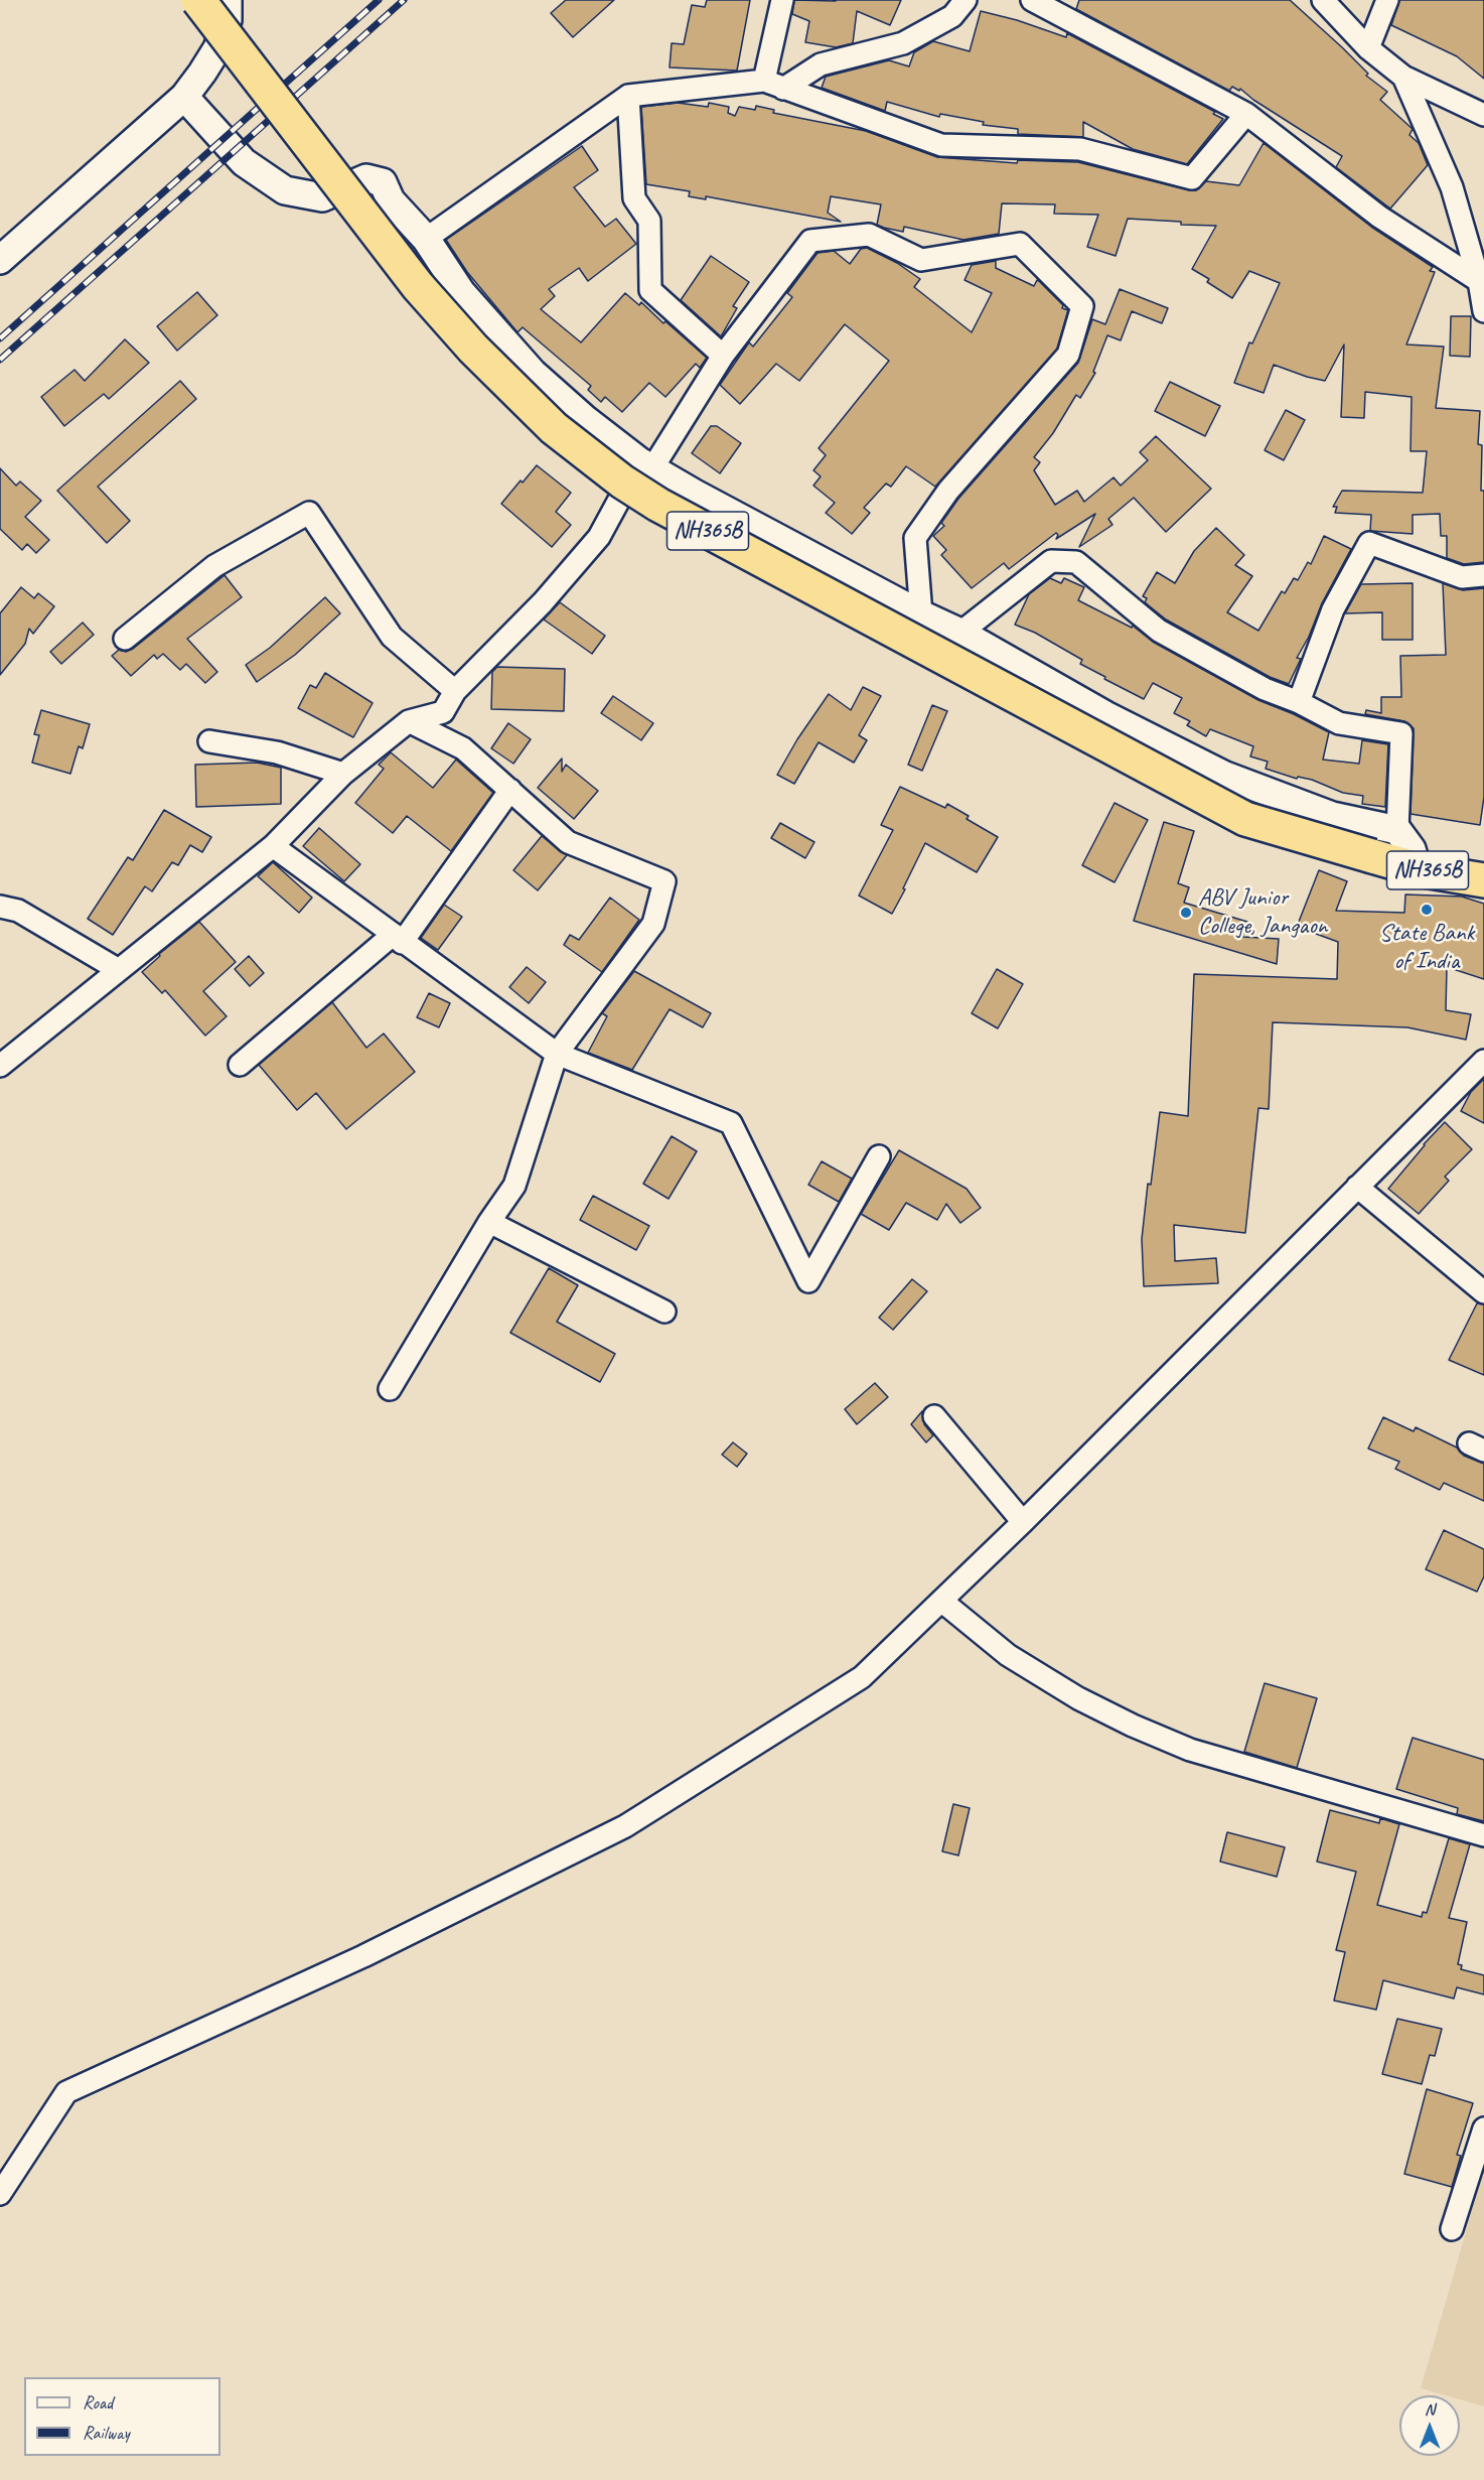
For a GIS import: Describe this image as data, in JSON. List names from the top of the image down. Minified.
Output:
{"streets":{"highway":["NH365B"]},"places":["State Bank of India","ABV Junior College, Jangaon"],"legend":["Road","Railway"],"north":"top"}
